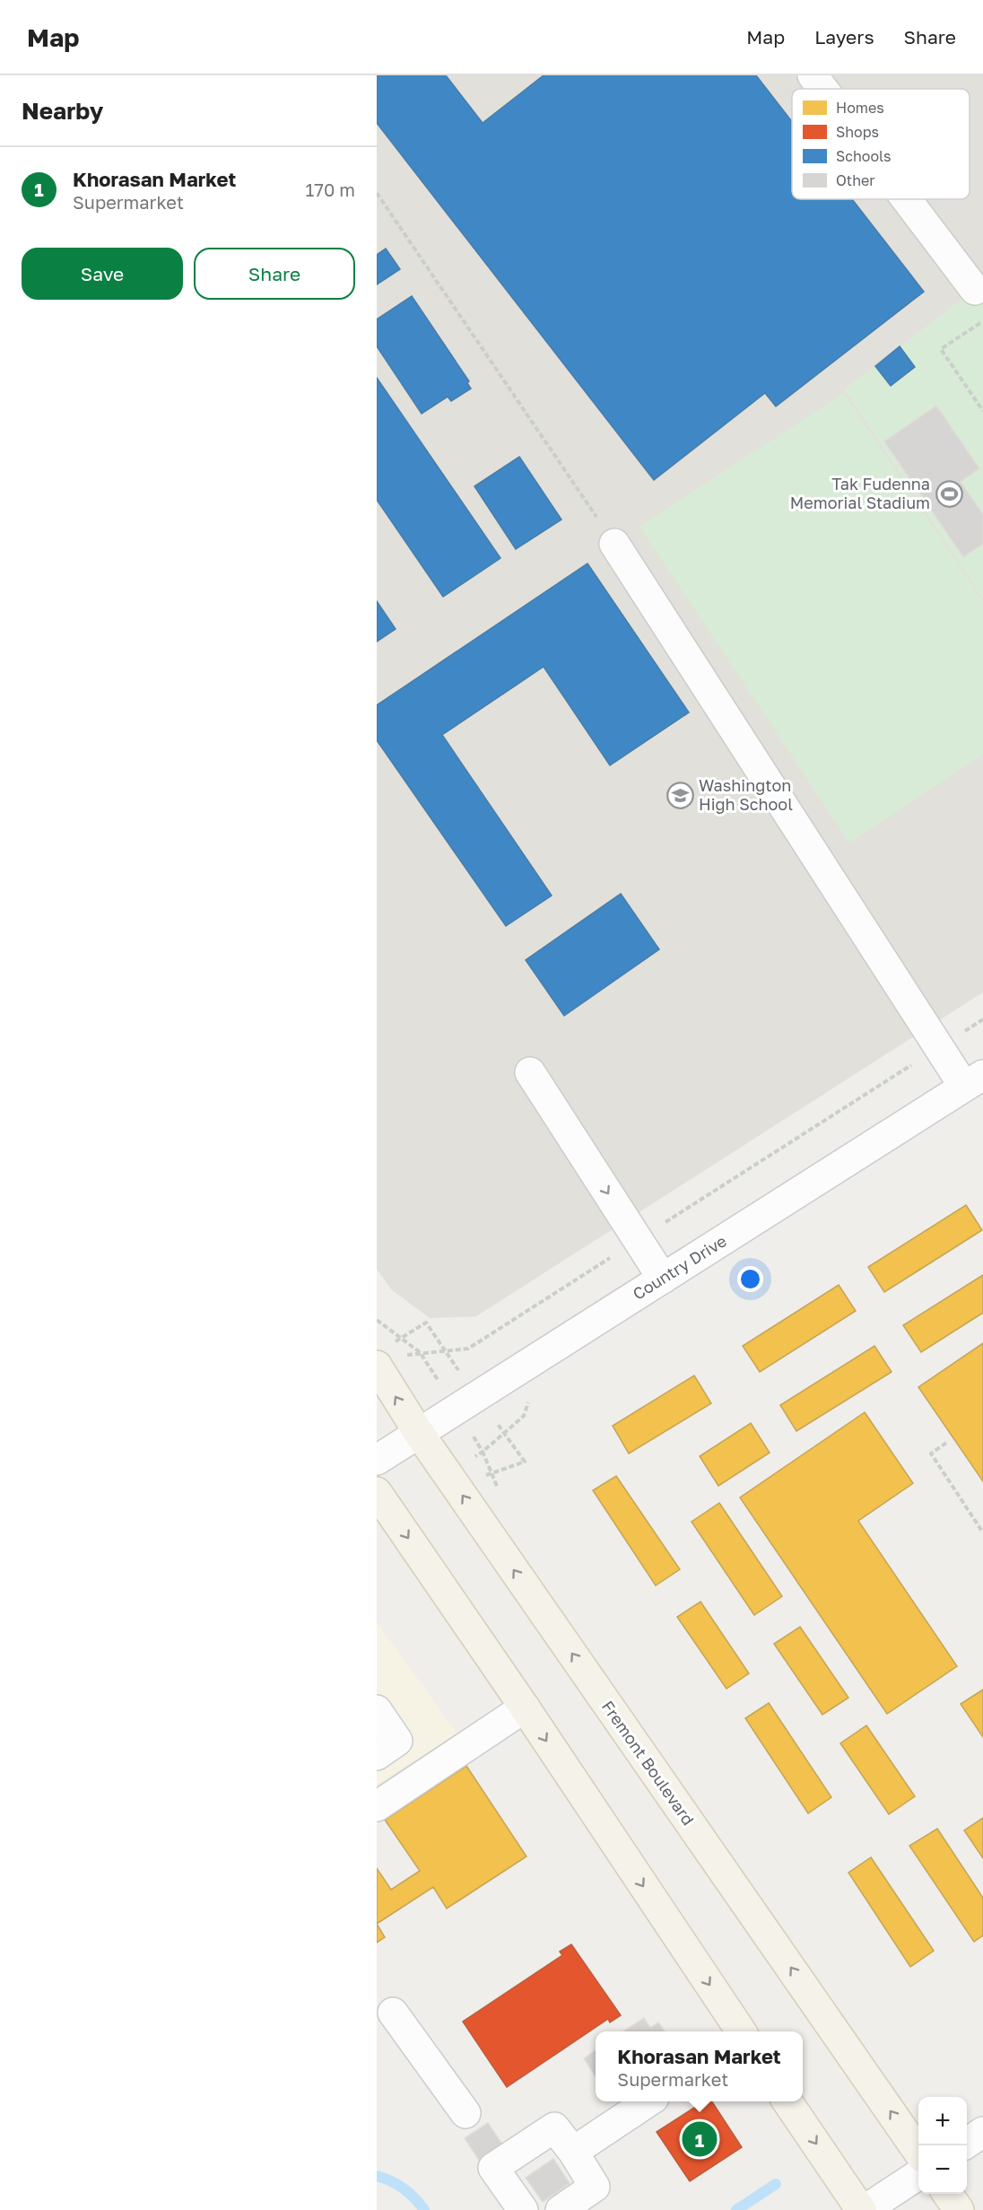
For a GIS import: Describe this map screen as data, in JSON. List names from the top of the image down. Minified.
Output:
{"streets":{"main road":["Fremont Boulevard"],"street":["Country Drive"]},"crossings":[["Country Drive","Fremont Boulevard"]],"places":{"sports":["Tak Fudenna Memorial Stadium"],"school or university":["Washington High School"]},"legend":["Homes","Shops","Schools","Other"],"page":{"header":"Map","nav":["Map","Layers","Share"],"heading":"Nearby","list":[{"mark":"1","name":"Khorasan Market","note":"Supermarket","value":"170 m"}],"buttons":["Save","Share"],"popup":["Khorasan Market","Supermarket"],"map_buttons":["+","−"],"pins":"1"}}
